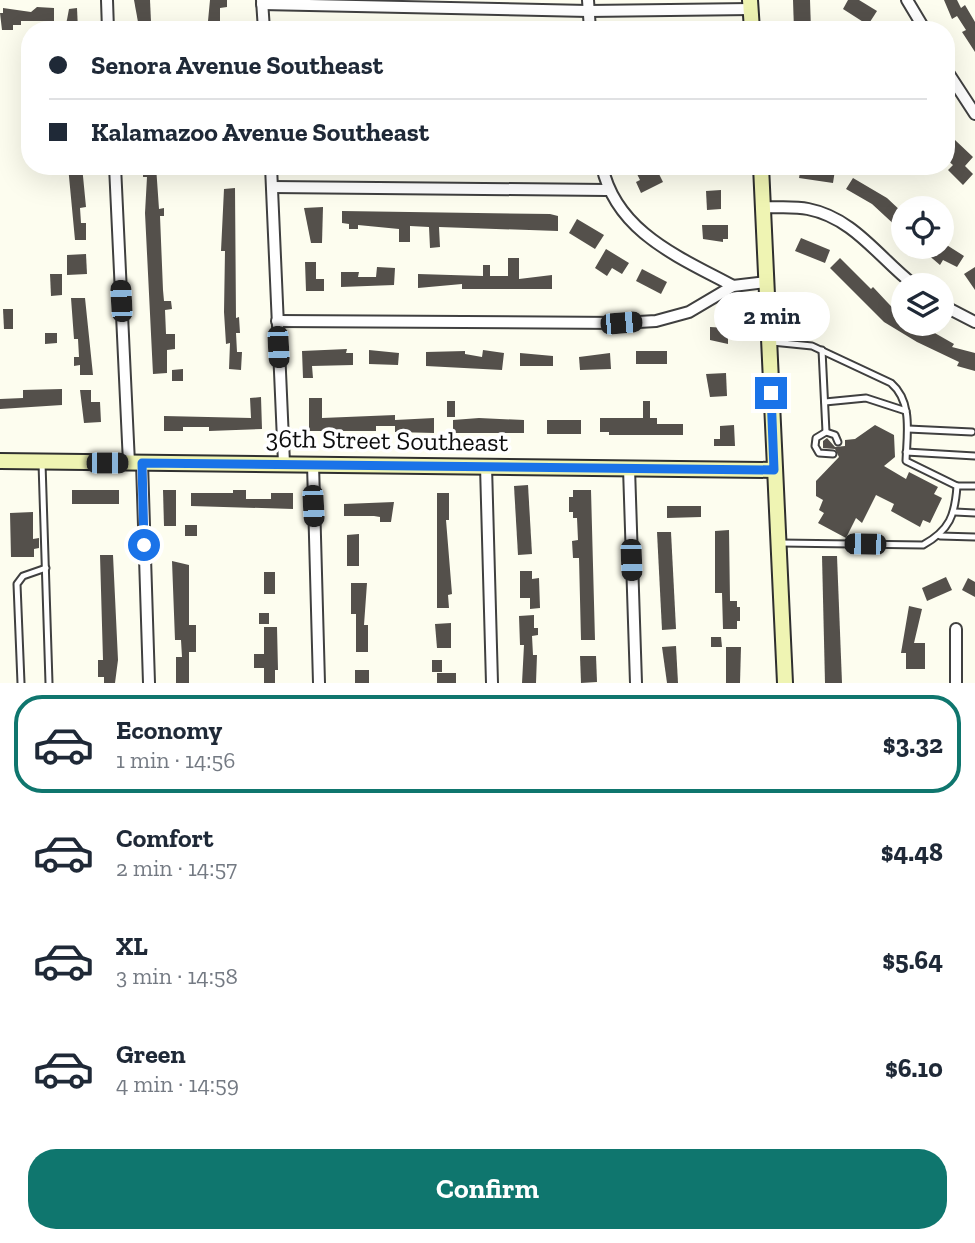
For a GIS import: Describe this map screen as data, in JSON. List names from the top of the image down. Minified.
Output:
{"streets":{"street":["36th Street Southeast"]},"page":{"banner":["Senora Avenue Southeast","Kalamazoo Avenue Southeast"],"bubble":"2 min","list":[{"name":"Economy","note":"1 min · 14:56","value":"$3.32"},{"name":"Comfort","note":"2 min · 14:57","value":"$4.48"},{"name":"XL","note":"3 min · 14:58","value":"$5.64"},{"name":"Green","note":"4 min · 14:59","value":"$6.10"}],"buttons":"Confirm"}}
